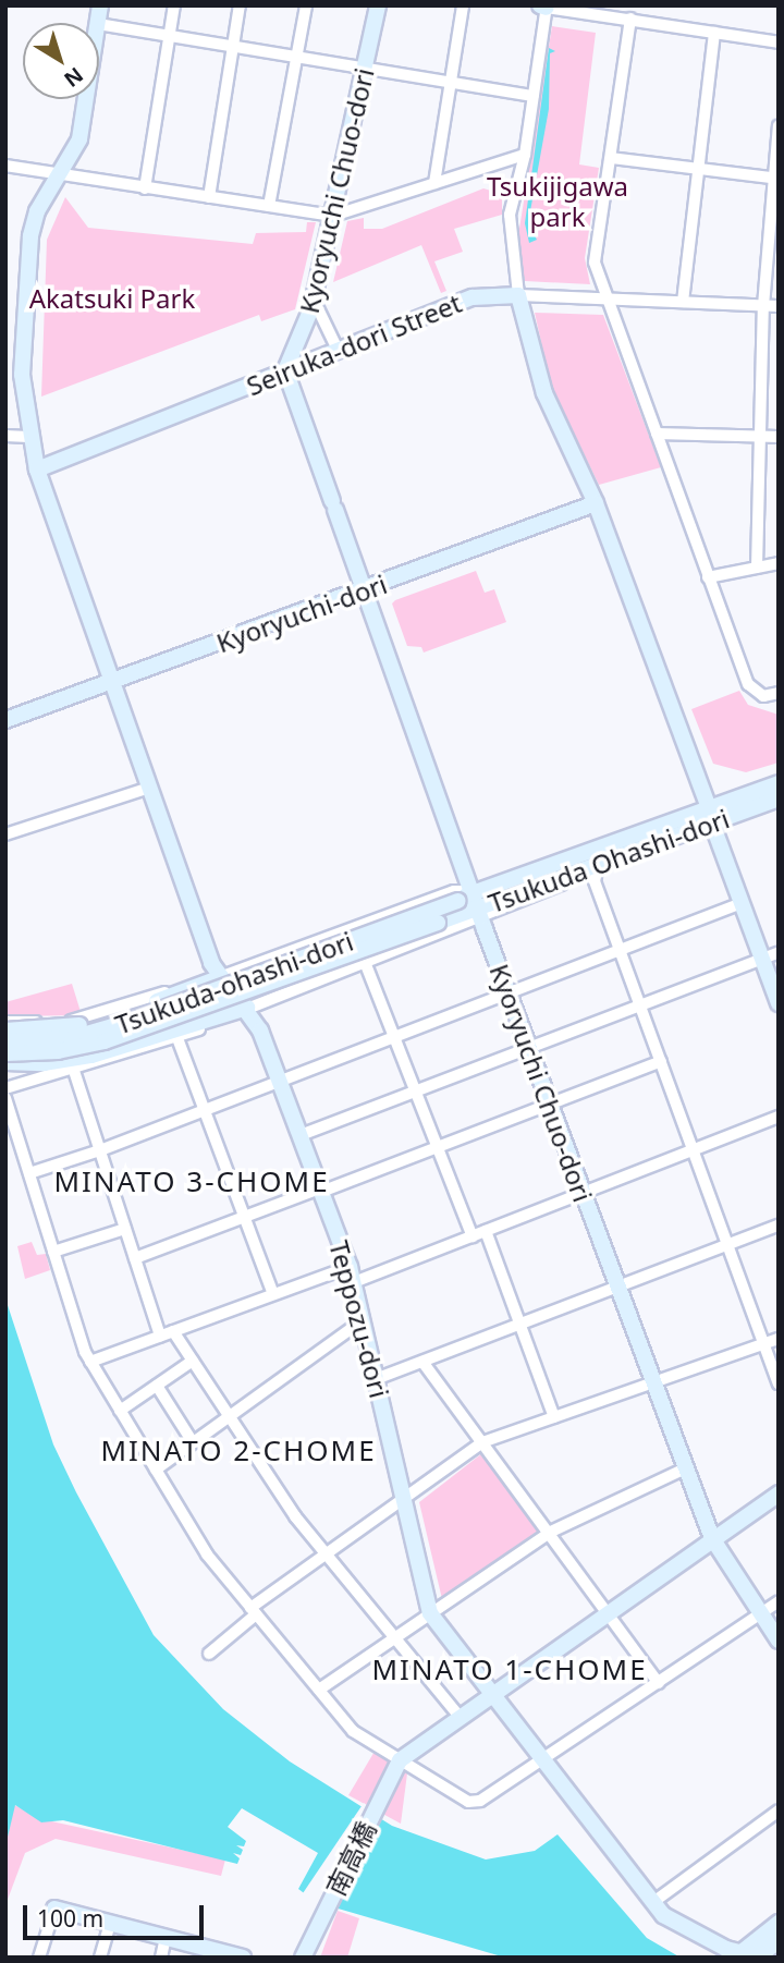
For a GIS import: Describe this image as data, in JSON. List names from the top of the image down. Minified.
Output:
{"streets":{"street":["Kyoryuchi Chuo-dori","Seiruka-dori Street","Kyoryuchi-dori","Tsukuda Ohashi-dori","Tsukuda-ohashi-dori","Teppozu-dori","南高橋"]},"crossings":[["Kyoryuchi Chuo-dori","Seiruka-dori Street"],["Kyoryuchi Chuo-dori","Kyoryuchi-dori"],["Kyoryuchi Chuo-dori","Tsukuda Ohashi-dori"],["Kyoryuchi Chuo-dori","Tsukuda-ohashi-dori"],["Seiruka-dori Street","Teppozu-dori"],["Kyoryuchi-dori","Teppozu-dori"],["Tsukuda Ohashi-dori","Tsukuda-ohashi-dori"]],"districts":["MINATO 3-CHOME","MINATO 2-CHOME","MINATO 1-CHOME"],"parks":["Tsukijigawa park","Akatsuki Park"],"scale_bar":"100 m","north":"bottom right"}
